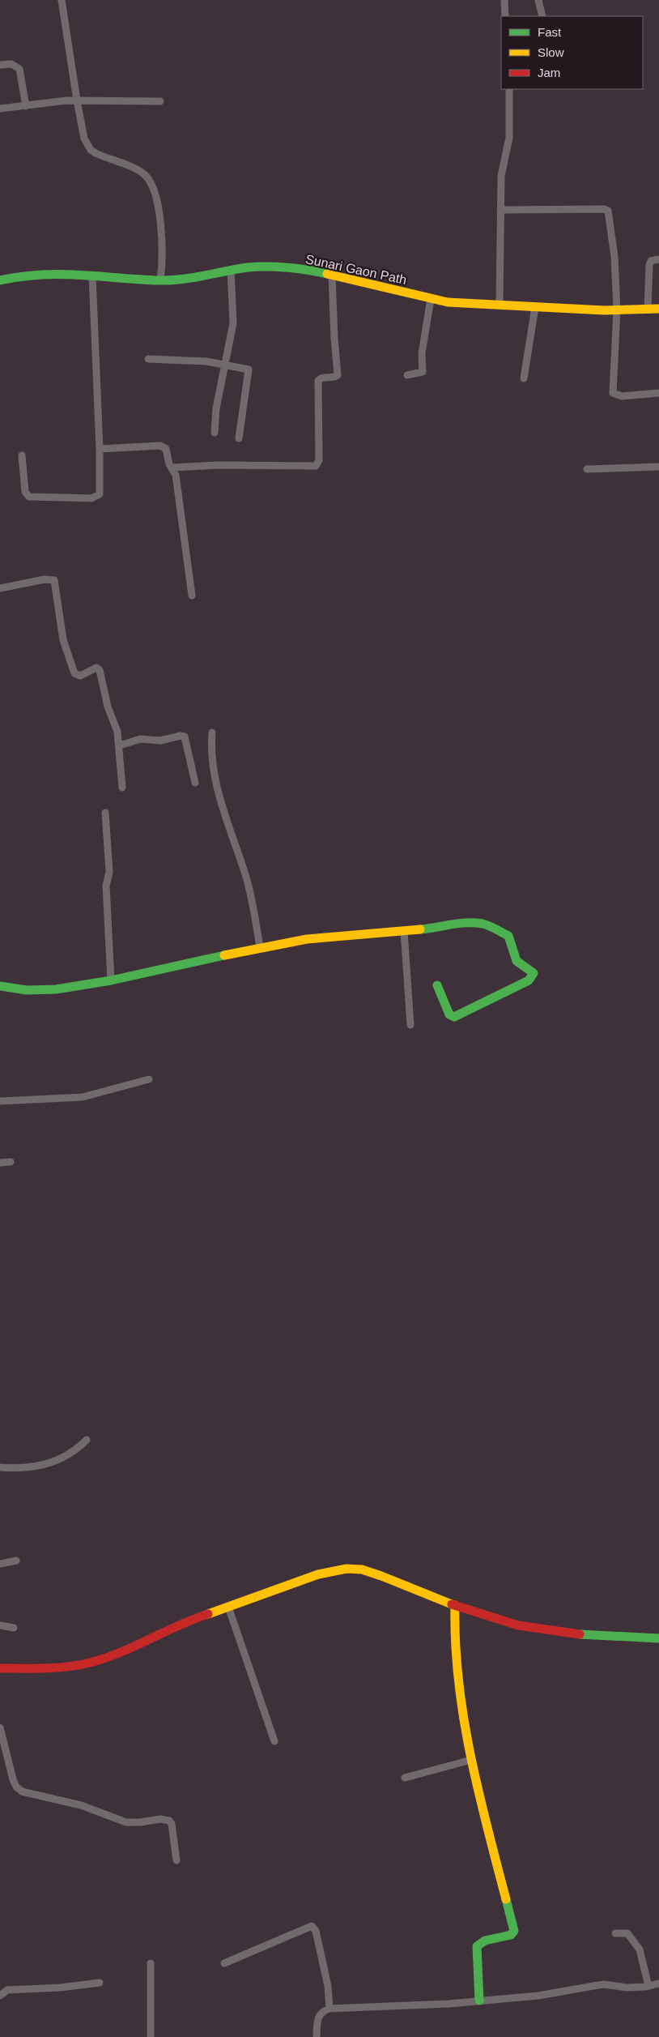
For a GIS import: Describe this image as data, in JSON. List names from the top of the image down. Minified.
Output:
{"streets":{"street":["Sunari Gaon Path"]},"legend":["Fast","Slow","Jam"]}
